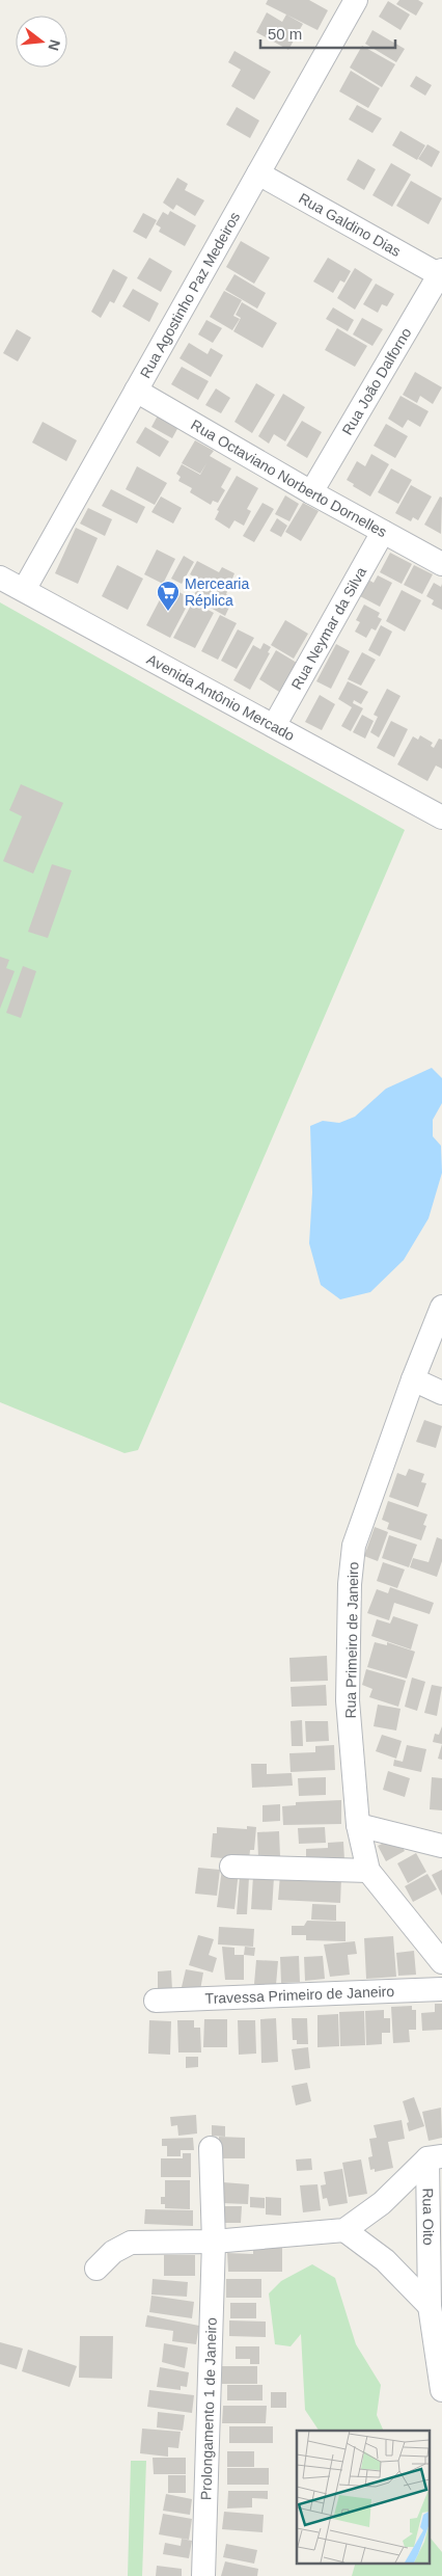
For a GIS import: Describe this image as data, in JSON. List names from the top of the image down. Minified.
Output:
{"streets":{"street":["Rua Galdino Dias","Rua Agostinho Paz Medeiros","Rua João Dalforno","Rua Octaviano Norberto Dornelles","Rua Neymar da Silva","Avenida Antônio Mercado","Rua Primeiro de Janeiro","Travessa Primeiro de Janeiro","Rua Oito","Prolongamento 1 de Janeiro"]},"crossings":[["Rua Galdino Dias","Rua Agostinho Paz Medeiros"],["Rua Galdino Dias","Rua João Dalforno"],["Rua Agostinho Paz Medeiros","Rua Octaviano Norberto Dornelles"],["Rua Agostinho Paz Medeiros","Avenida Antônio Mercado"],["Rua João Dalforno","Rua Octaviano Norberto Dornelles"],["Rua Octaviano Norberto Dornelles","Rua Neymar da Silva"],["Rua Neymar da Silva","Avenida Antônio Mercado"]],"places":{"supermarket":["Mercearia Réplica"]},"scale_bar":"50 m","north":"right"}
